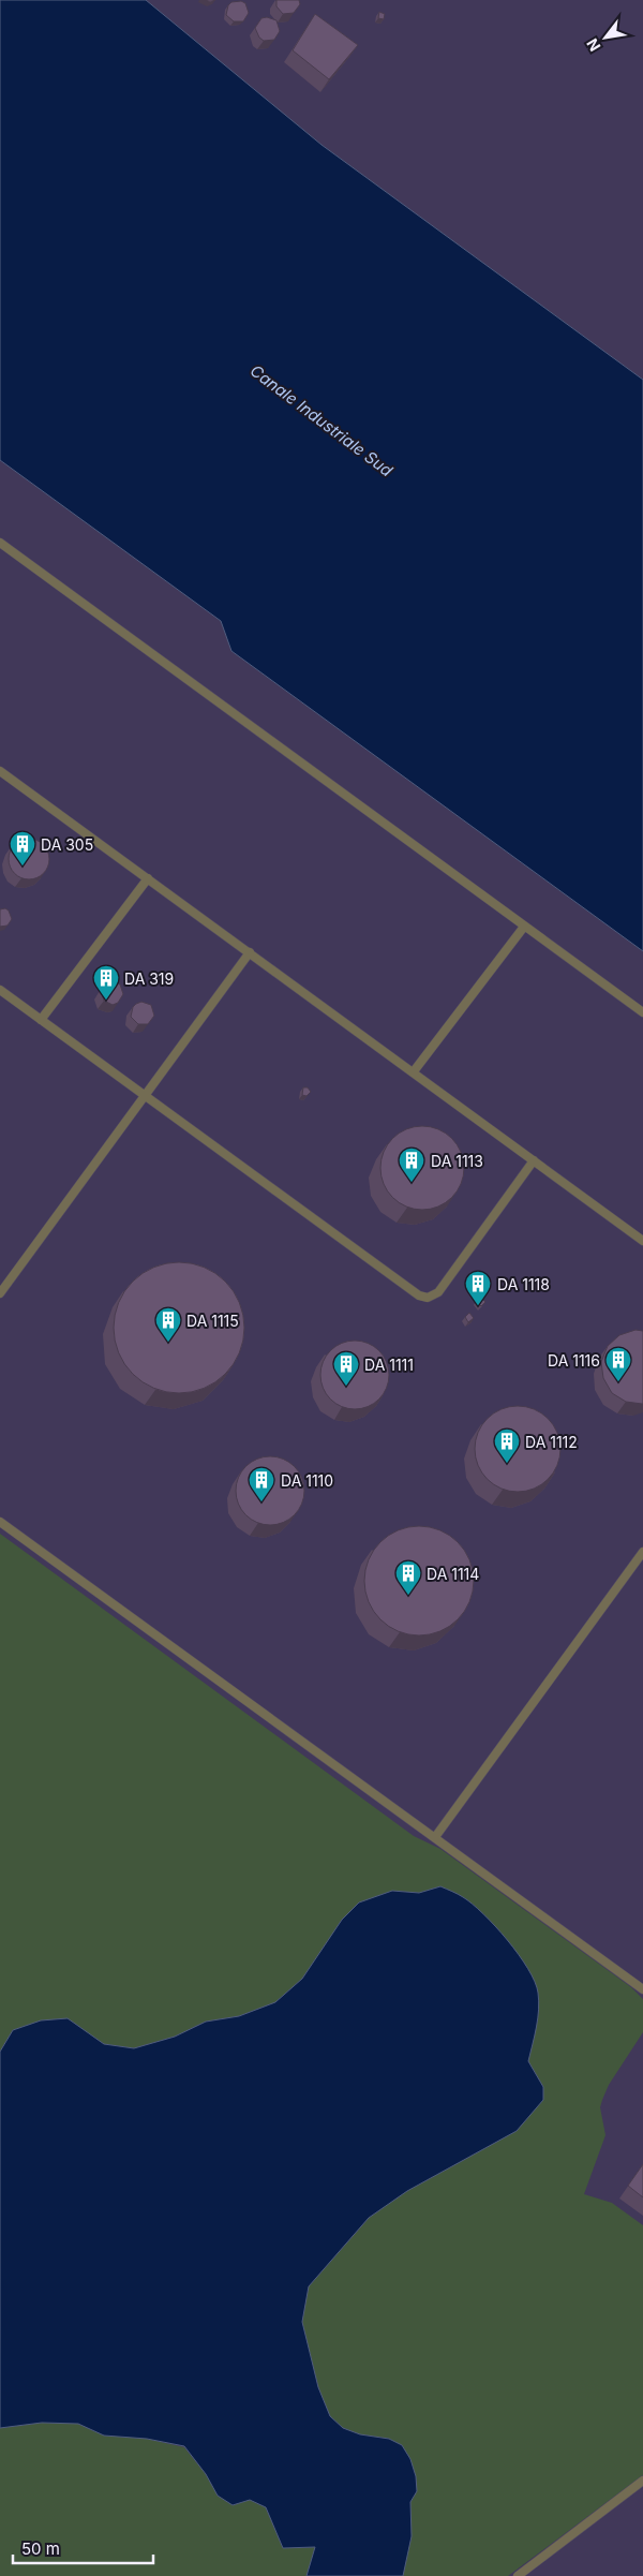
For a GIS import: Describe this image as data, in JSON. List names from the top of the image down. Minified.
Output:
{"water":["Canale Industriale Sud"],"places":{"building":["DA 305","DA 319","DA 1113","DA 1118","DA 1115","DA 1116","DA 1111","DA 1112","DA 1110","DA 1114"]},"scale_bar":"50 m","north":"bottom left"}
